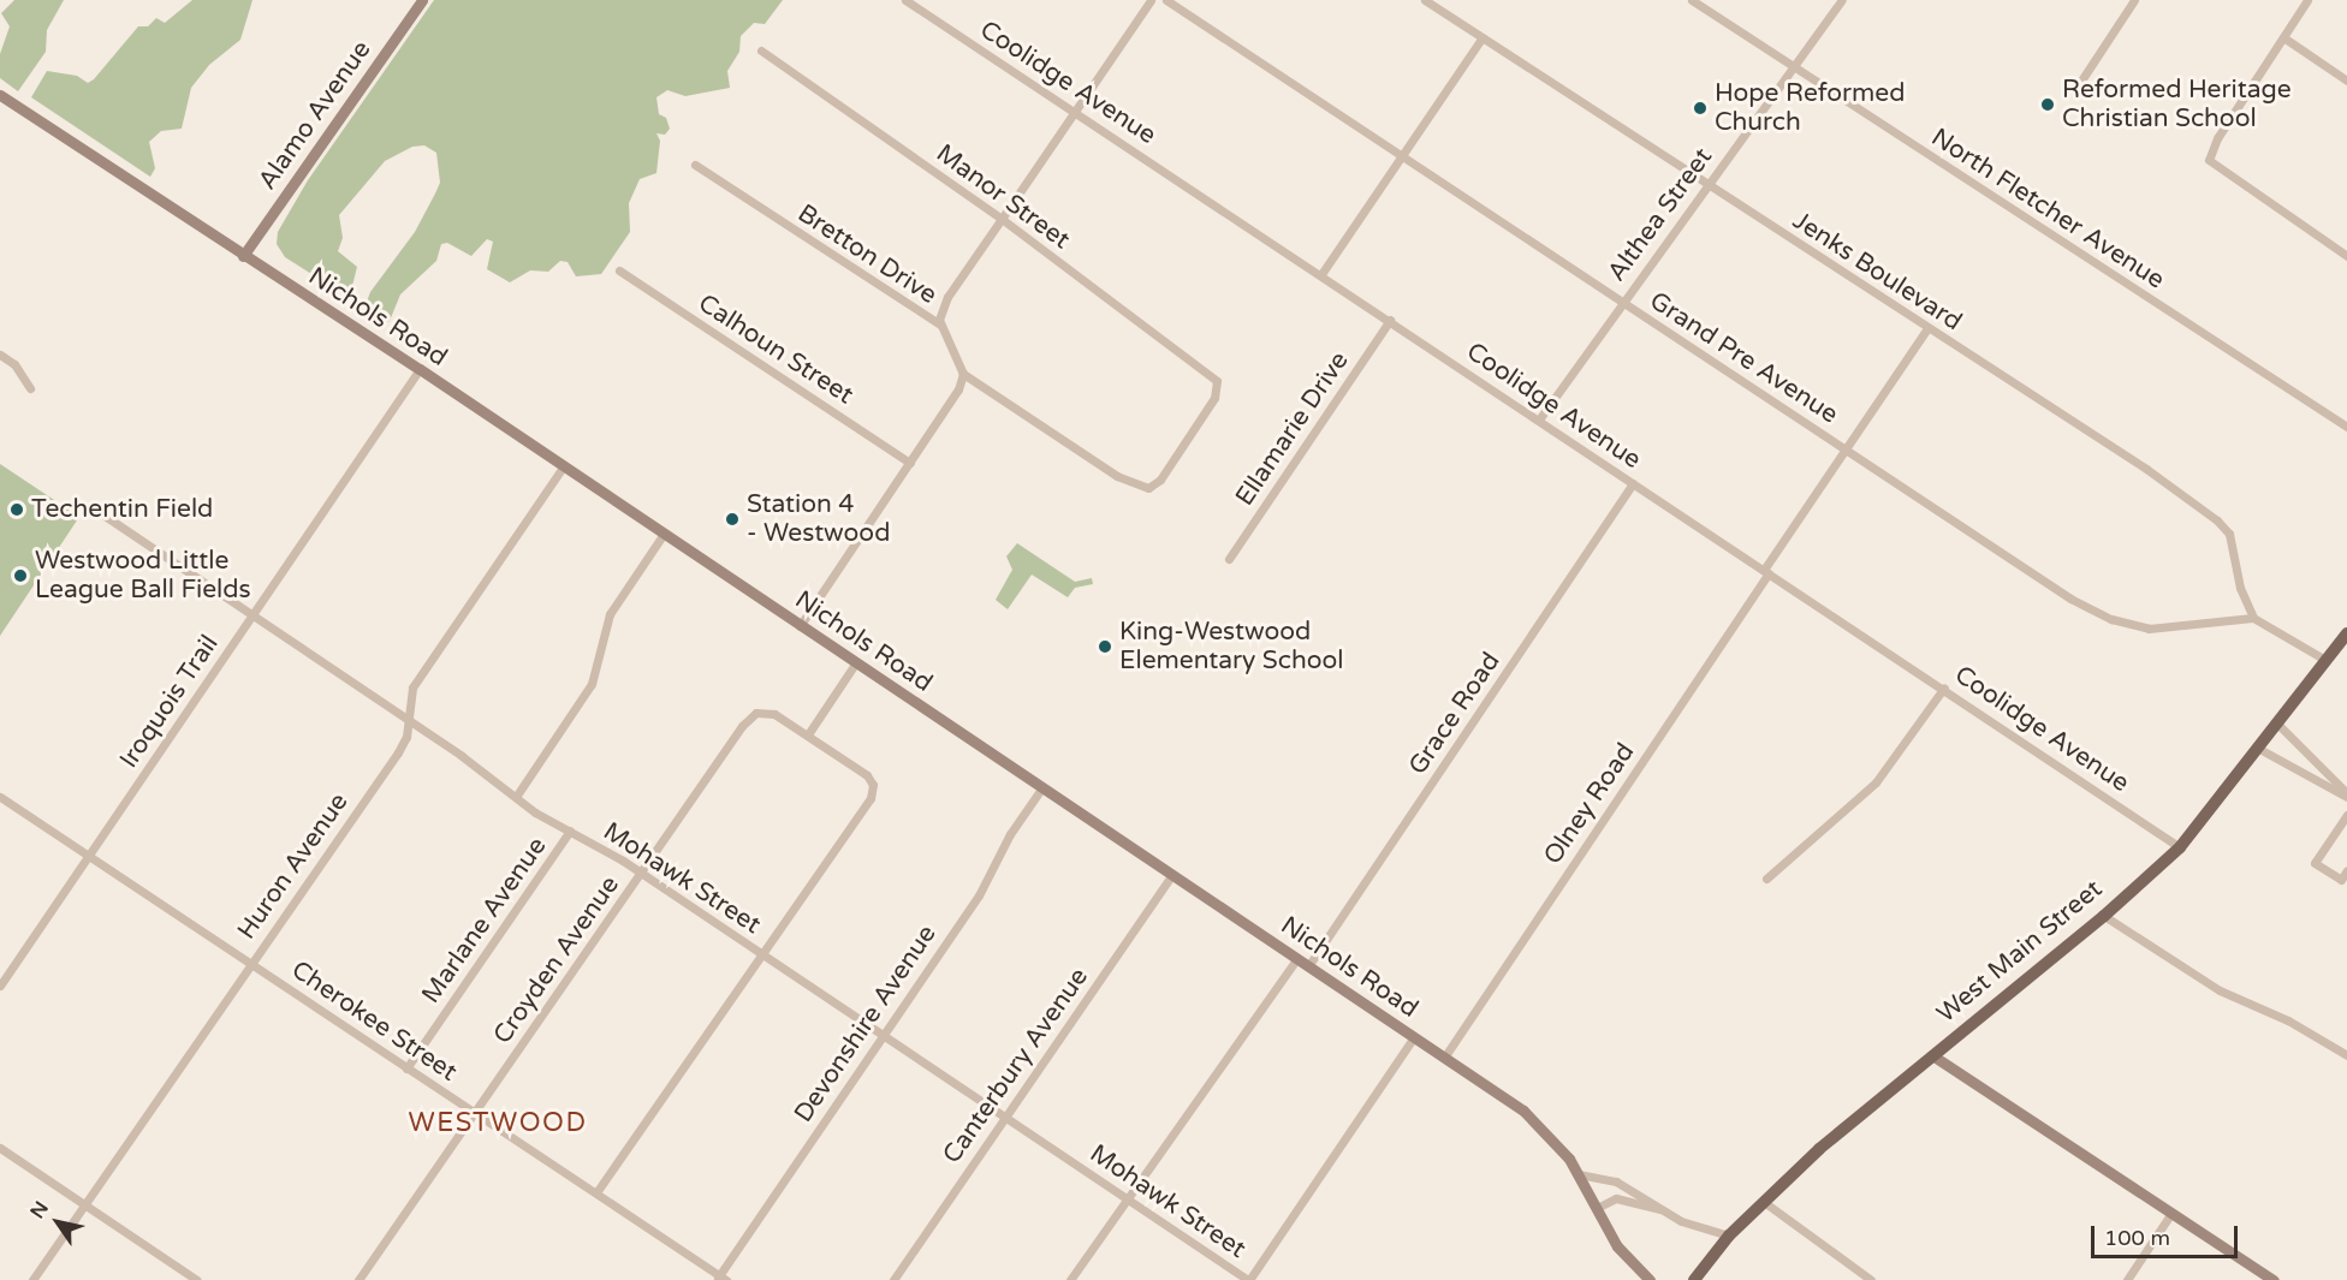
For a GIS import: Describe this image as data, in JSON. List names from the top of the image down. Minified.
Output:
{"streets":{"main road":["West Main Street"],"street":["Coolidge Avenue","Alamo Avenue","Manor Street","North Fletcher Avenue","Althea Street","Bretton Drive","Jenks Boulevard","Nichols Road","Calhoun Street","Grand Pre Avenue","Ellamarie Drive","Iroquois Trail","Grace Road","Olney Road","Huron Avenue","Mohawk Street","Marlane Avenue","Croyden Avenue","Cherokee Street","Devonshire Avenue","Canterbury Avenue"]},"crossings":[["Coolidge Avenue","Althea Street"],["Coolidge Avenue","Ellamarie Drive"],["Coolidge Avenue","Grace Road"],["Coolidge Avenue","Olney Road"],["Coolidge Avenue","West Main Street"],["Alamo Avenue","Nichols Road"],["Manor Street","Bretton Drive"],["North Fletcher Avenue","Althea Street"],["Althea Street","Jenks Boulevard"],["Althea Street","Grand Pre Avenue"],["Jenks Boulevard","Grand Pre Avenue"],["Jenks Boulevard","Olney Road"],["Nichols Road","Iroquois Trail"],["Nichols Road","Grace Road"],["Nichols Road","Olney Road"],["Nichols Road","Huron Avenue"],["Nichols Road","Marlane Avenue"],["Nichols Road","Devonshire Avenue"],["Nichols Road","Canterbury Avenue"],["Grand Pre Avenue","Olney Road"],["Iroquois Trail","Mohawk Street"],["Iroquois Trail","Cherokee Street"],["Huron Avenue","Mohawk Street"],["Huron Avenue","Cherokee Street"],["Mohawk Street","Marlane Avenue"],["Mohawk Street","Croyden Avenue"],["Mohawk Street","Devonshire Avenue"],["Mohawk Street","Canterbury Avenue"],["Marlane Avenue","Cherokee Street"],["Croyden Avenue","Cherokee Street"],["Cherokee Street","Devonshire Avenue"]],"districts":["WESTWOOD"],"places":["Reformed Heritage Christian School","Hope Reformed Church","Techentin Field","Station 4 - Westwood","Westwood Little League Ball Fields","King-Westwood Elementary School"],"scale_bar":"100 m","north":"top left"}
